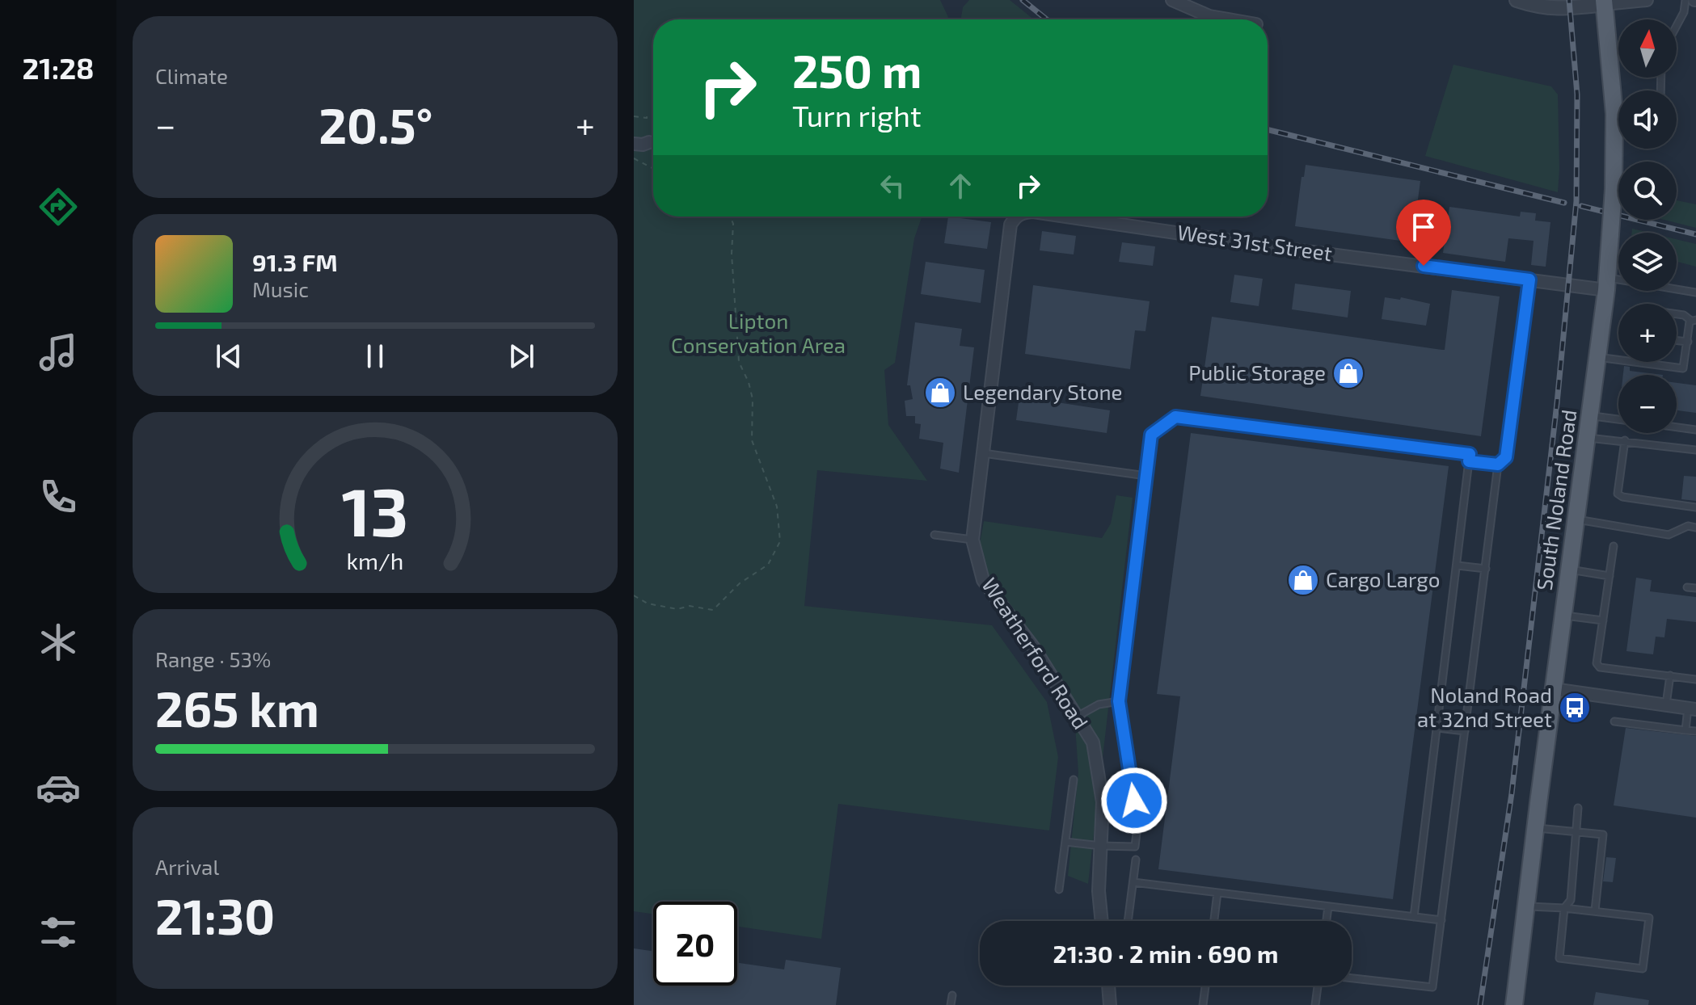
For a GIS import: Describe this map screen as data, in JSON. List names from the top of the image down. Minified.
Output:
{"streets":{"main road":["South Noland Road"],"street":["West 31st Street","Weatherford Road"]},"crossings":[["West 31st Street","South Noland Road"],["West 31st Street","Weatherford Road"]],"parks":["Lipton Conservation Area"],"places":{"shop":["Public Storage","Legendary Stone","Cargo Largo"],"bus stop":["Noland Road at 32nd Street"]},"north":"top","page":{"tabs":"21:28","tile":["Climate",["Range · 53%","265 km"],["Arrival","21:30"]],"map_buttons":["+","−"],"turn":["250 m","Turn right"],"heat":["−","20.5°","+"],"song":["91.3 FM","Music"],"limit":"20","trip":"21:30 · 2 min · 690 m","gauge":["13","km/h"]}}
